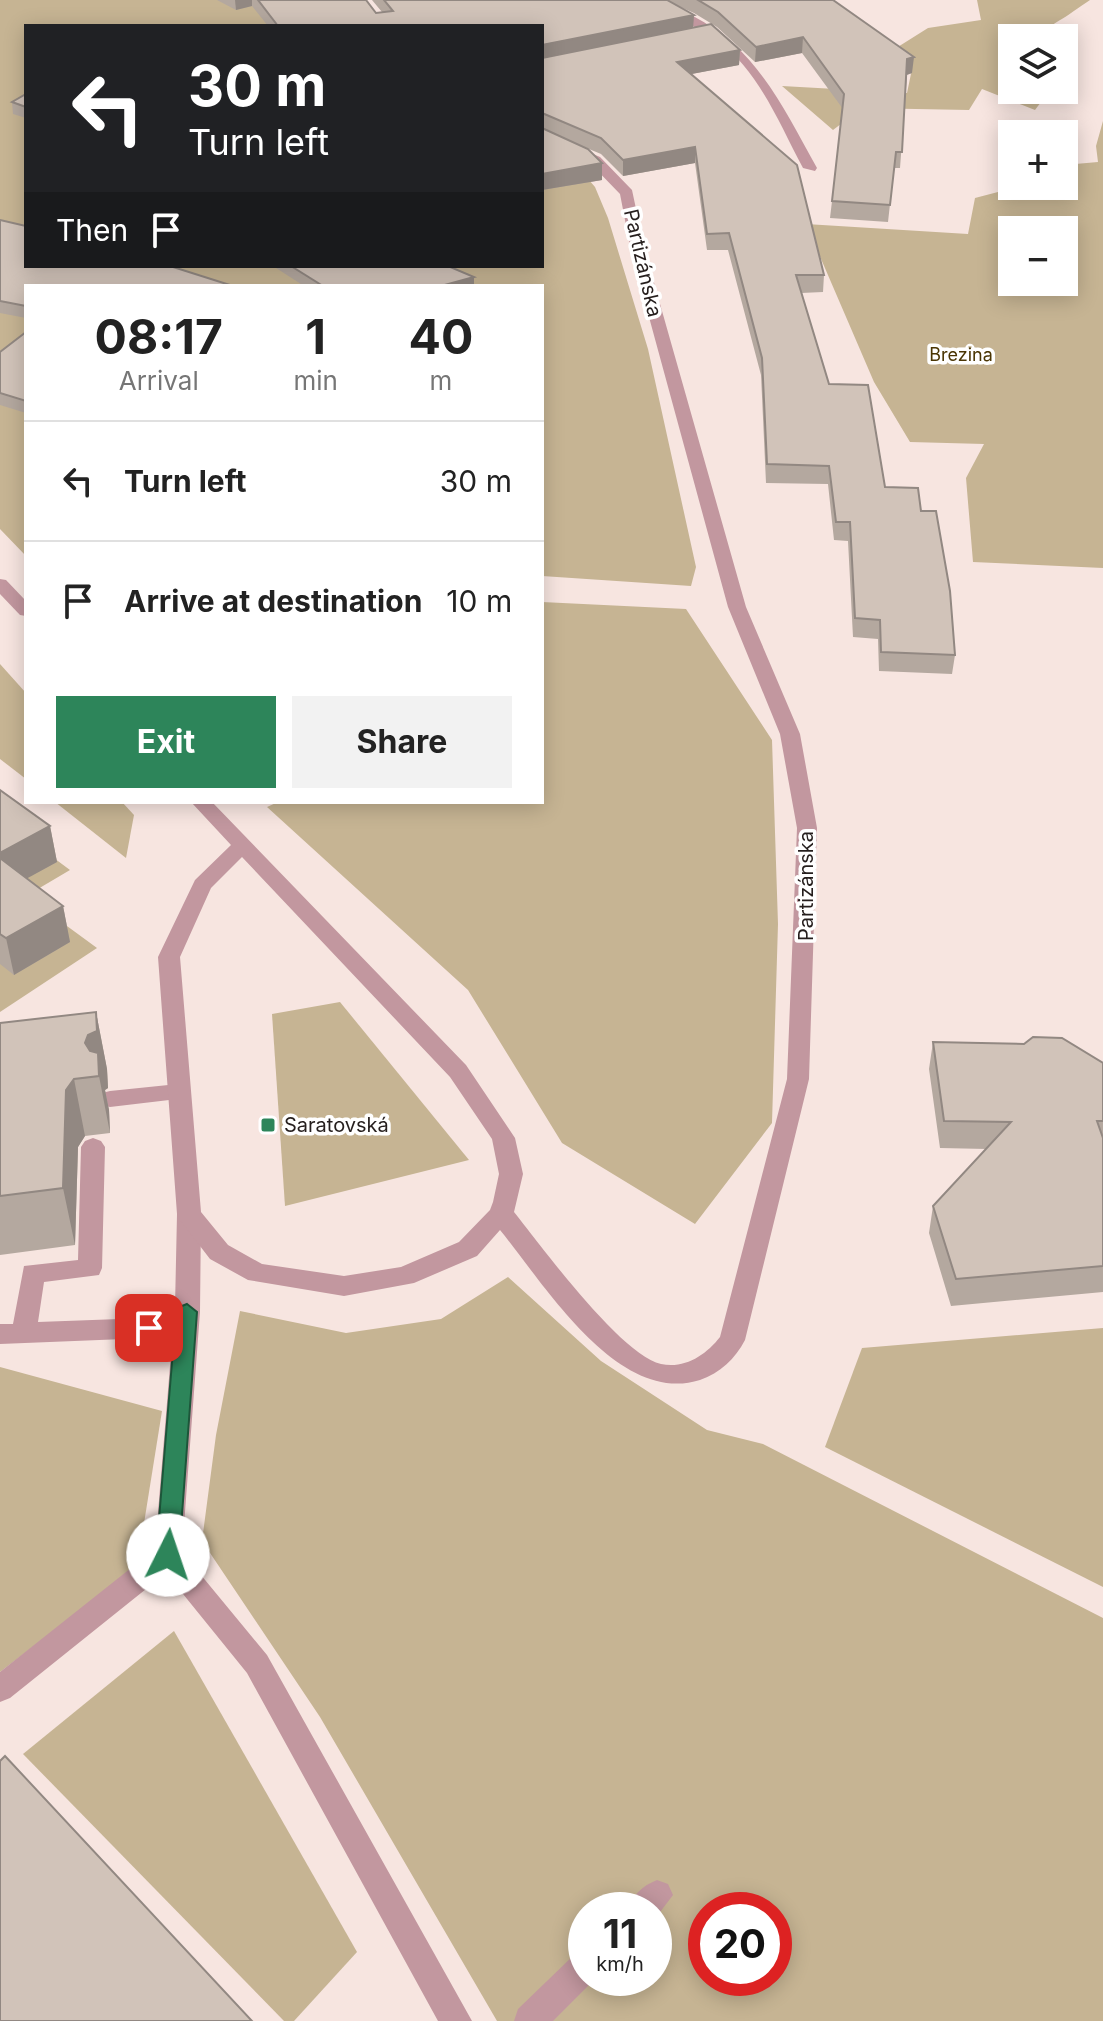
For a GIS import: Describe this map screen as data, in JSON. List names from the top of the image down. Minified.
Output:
{"streets":{"street":["Partizánska"]},"parks":["Brezina"],"places":{"transit":["Saratovská"]},"page":{"map_buttons":["+","−"],"turn":["30 m","Turn left"],"then":"Then","eta":["08:17","Arrival","1","min","40","m"],"list":[{"name":"Turn left","value":"30 m"},{"name":"Arrive at destination","value":"10 m"}],"buttons":["Exit","Share"],"speed":"11 km/h","limit":"20"}}
